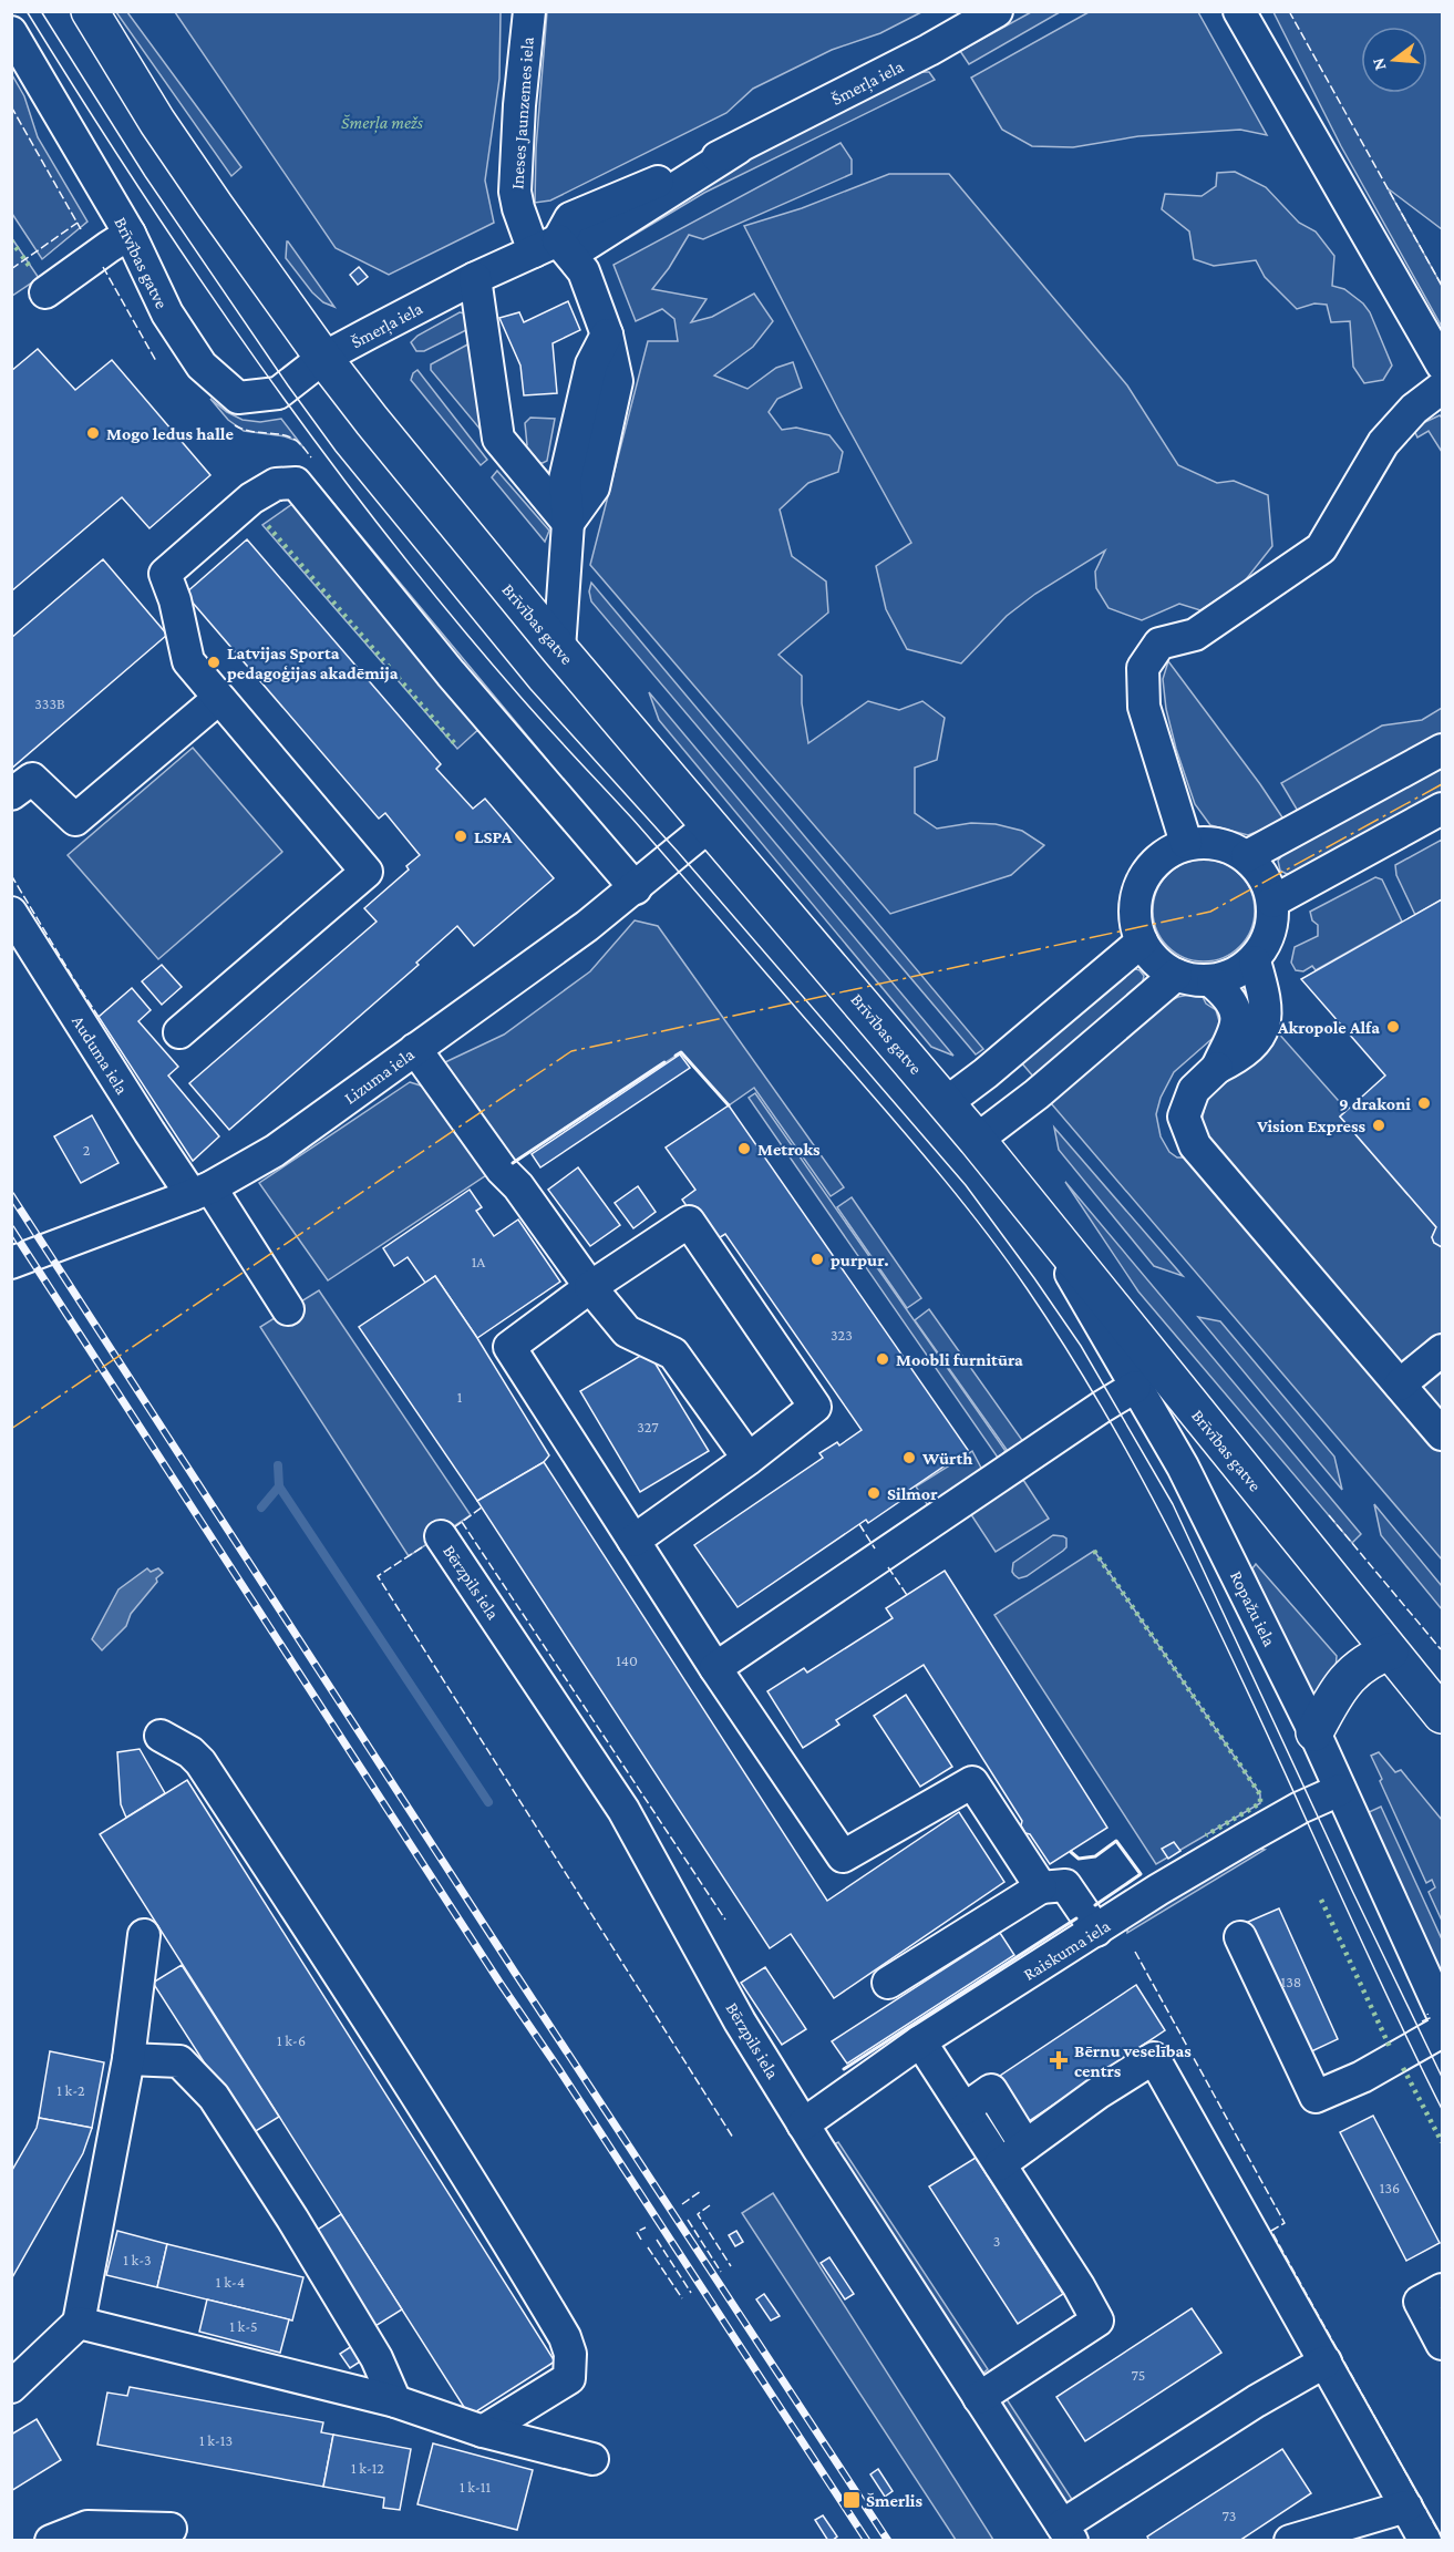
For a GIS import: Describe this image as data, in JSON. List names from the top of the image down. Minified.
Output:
{"streets":{"highway":["Brīvības gatve"],"street":["Šmerļa iela","Ineses Jaunzemes iela","Auduma iela","Lizuma iela","Bērzpils iela","Ropažu iela","Raiskuma iela"]},"crossings":[["Šmerļa iela","Ineses Jaunzemes iela"],["Šmerļa iela","Brīvības gatve"],["Brīvības gatve","Lizuma iela"],["Brīvības gatve","Ropažu iela"],["Auduma iela","Lizuma iela"],["Bērzpils iela","Raiskuma iela"],["Ropažu iela","Raiskuma iela"]],"parks":["Šmerļa mežs"],"places":{"other":["Mogo ledus halle","Latvijas Sporta pedagoģijas akadēmija","LSPA","Akropole Alfa","9 drakoni","Vision Express","Metroks","purpur.","Moobli furnitūra","Würth","Silmor"],"health":["Bērnu veselības centrs"],"transit":["Šmerlis"]},"house_numbers":["333B","2","1A","323","1","327","140","138","1 k-6","1 k-2","136","3","1 k-3","1 k-4","1 k-5","75","1 k-13","1 k-12","1 k-11","73"],"north":"left"}
